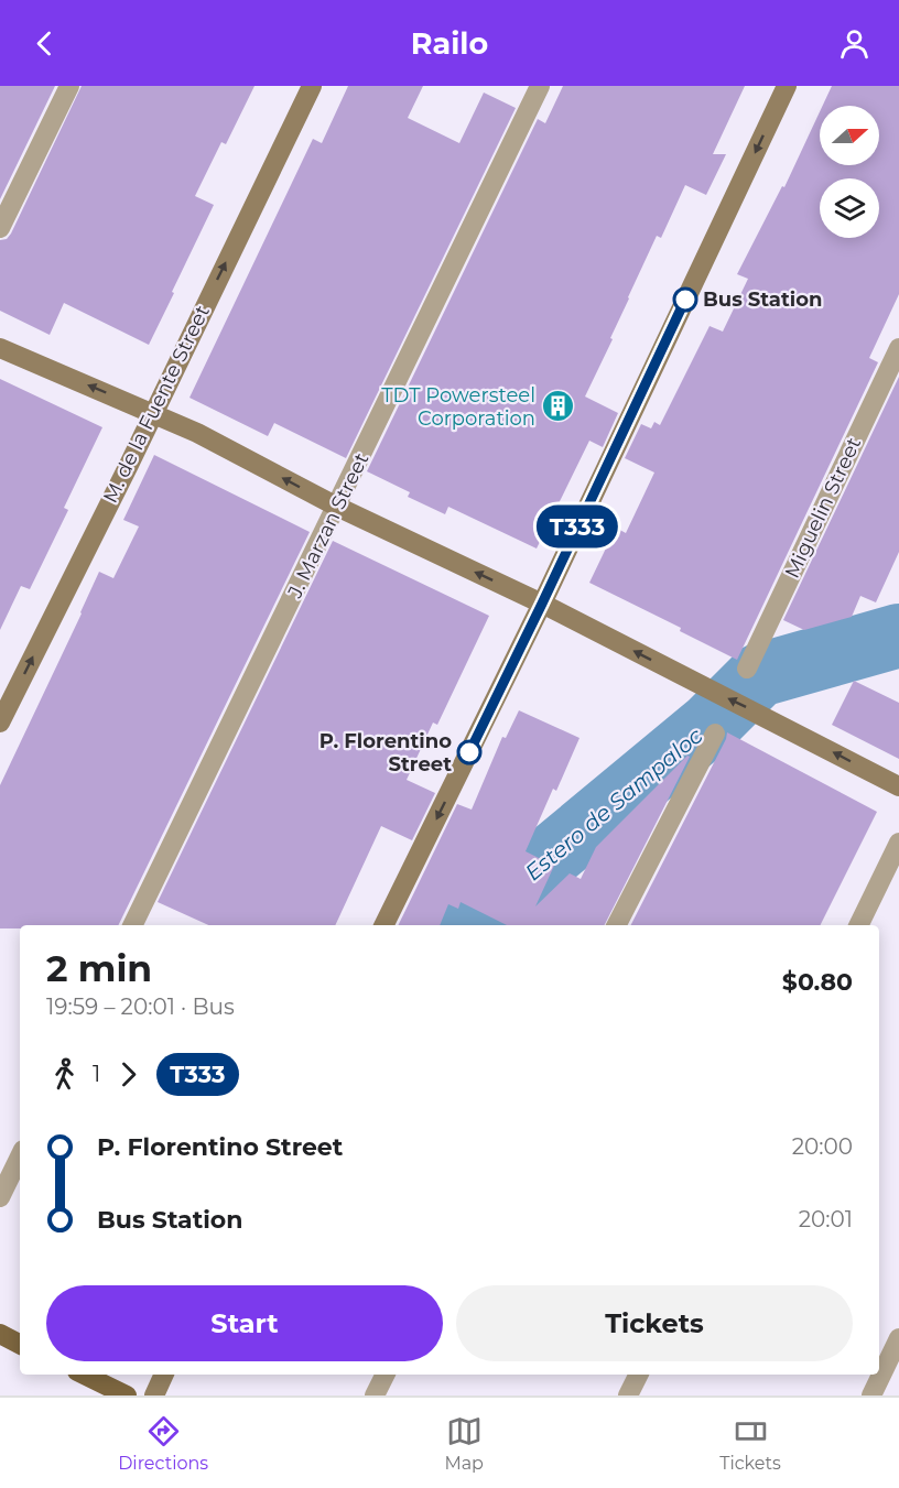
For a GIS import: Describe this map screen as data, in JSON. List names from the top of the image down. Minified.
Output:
{"streets":{"street":["M. de la Fuente Street","Miguelin Street","J. Marzan Street"]},"one_way":["M. de la Fuente Street"],"water":["Estero de Sampaloc"],"places":{"other":["Bus Station","P. Florentino Street"],"building":["TDT Powersteel Corporation"]},"lines":["bus line T333"],"north":"right","page":{"header":"Railo","on_map":"T333","heading":["2 min","19:59 – 20:01 · Bus","$0.80"],"legs":["1","T333"],"list":[{"name":"P. Florentino Street","value":"20:00"},{"name":"Bus Station","value":"20:01"}],"buttons":["Start","Tickets"],"tabs":["Directions","Map","Tickets"]}}
